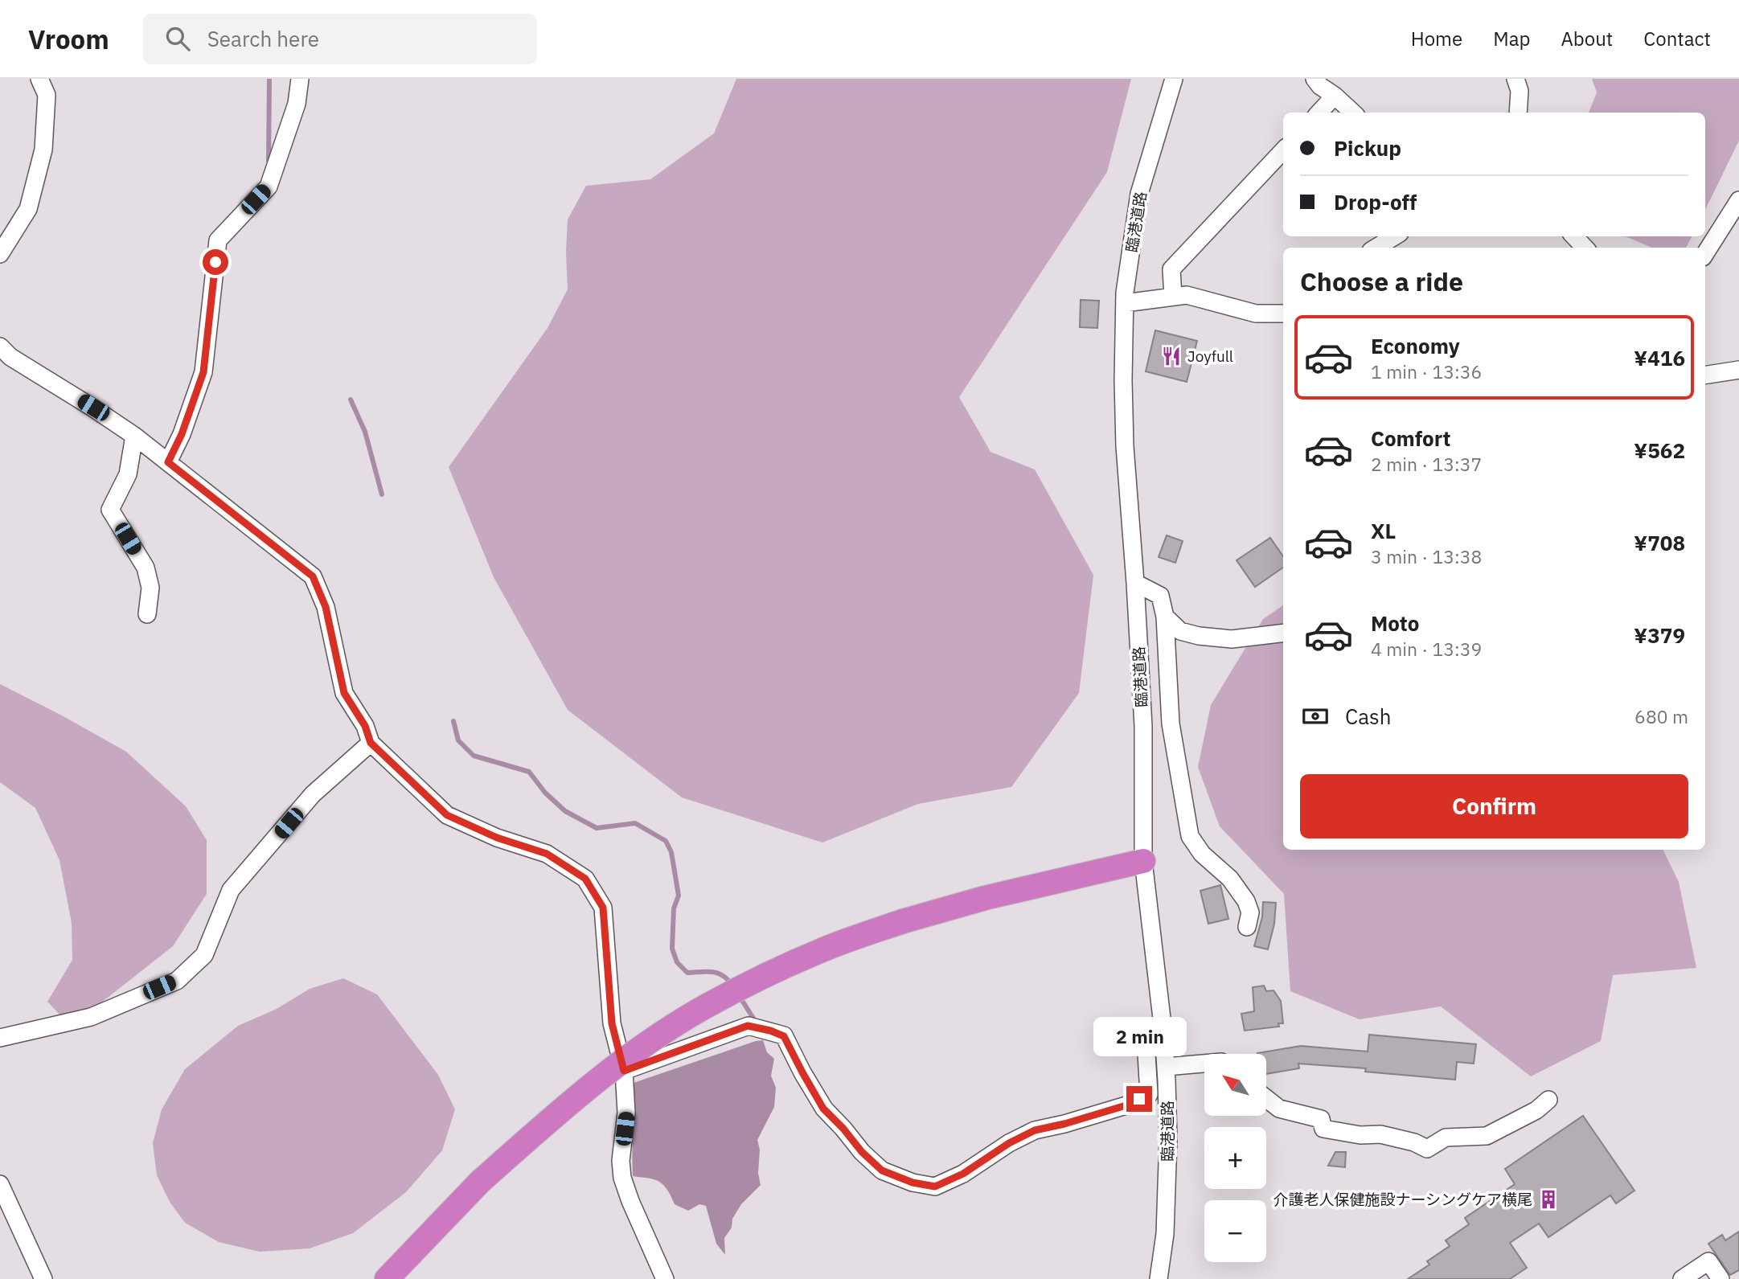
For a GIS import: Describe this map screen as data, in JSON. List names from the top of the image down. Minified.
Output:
{"streets":{"street":["臨港道路"]},"places":{"restaurant":["Joyfull"],"building":["介護老人保健施設ナーシングケア横尾"]},"north":"top left","page":{"header":"Vroom","search":"Search here","nav":["Home","Map","About","Contact"],"banner":["Pickup","Drop-off"],"heading":"Choose a ride","list":[{"name":"Economy","note":"1 min · 13:36","value":"¥416"},{"name":"Comfort","note":"2 min · 13:37","value":"¥562"},{"name":"XL","note":"3 min · 13:38","value":"¥708"},{"name":"Moto","note":"4 min · 13:39","value":"¥379"}],"pay":["Cash","680 m"],"buttons":"Confirm","bubble":"2 min","map_buttons":["+","−"]}}
